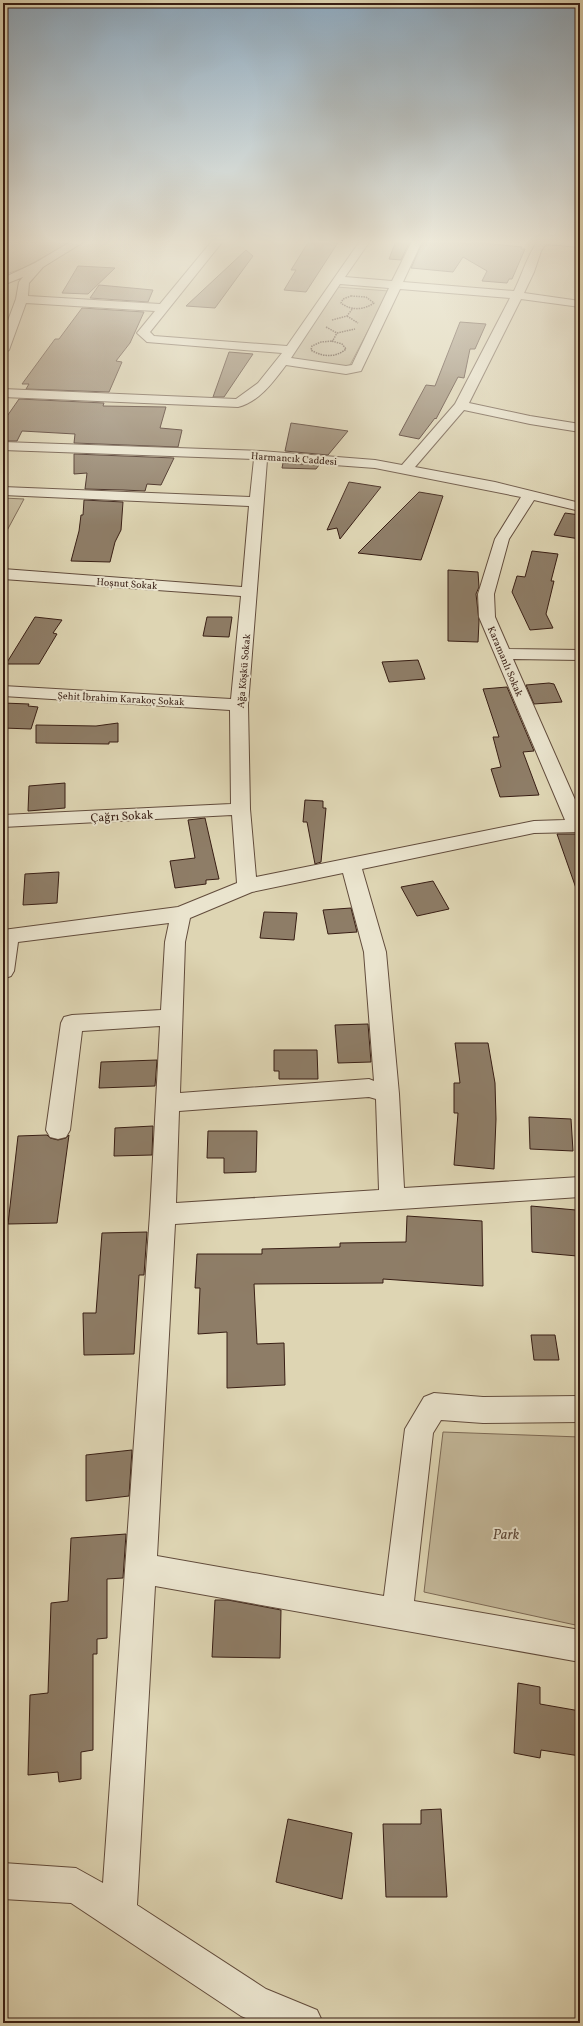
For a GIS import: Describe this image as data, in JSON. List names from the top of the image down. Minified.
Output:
{"streets":{"street":["Harmancık Caddesi","Hoşnut Sokak","Karamanlı Sokak","Ağa Köşkü Sokak","Şehit İbrahim Karakoç Sokak","Çağrı Sokak"]},"crossings":[["Harmancık Caddesi","Karamanlı Sokak"],["Harmancık Caddesi","Ağa Köşkü Sokak"],["Hoşnut Sokak","Ağa Köşkü Sokak"],["Ağa Köşkü Sokak","Şehit İbrahim Karakoç Sokak"],["Ağa Köşkü Sokak","Çağrı Sokak"]],"parks":["Park"]}
